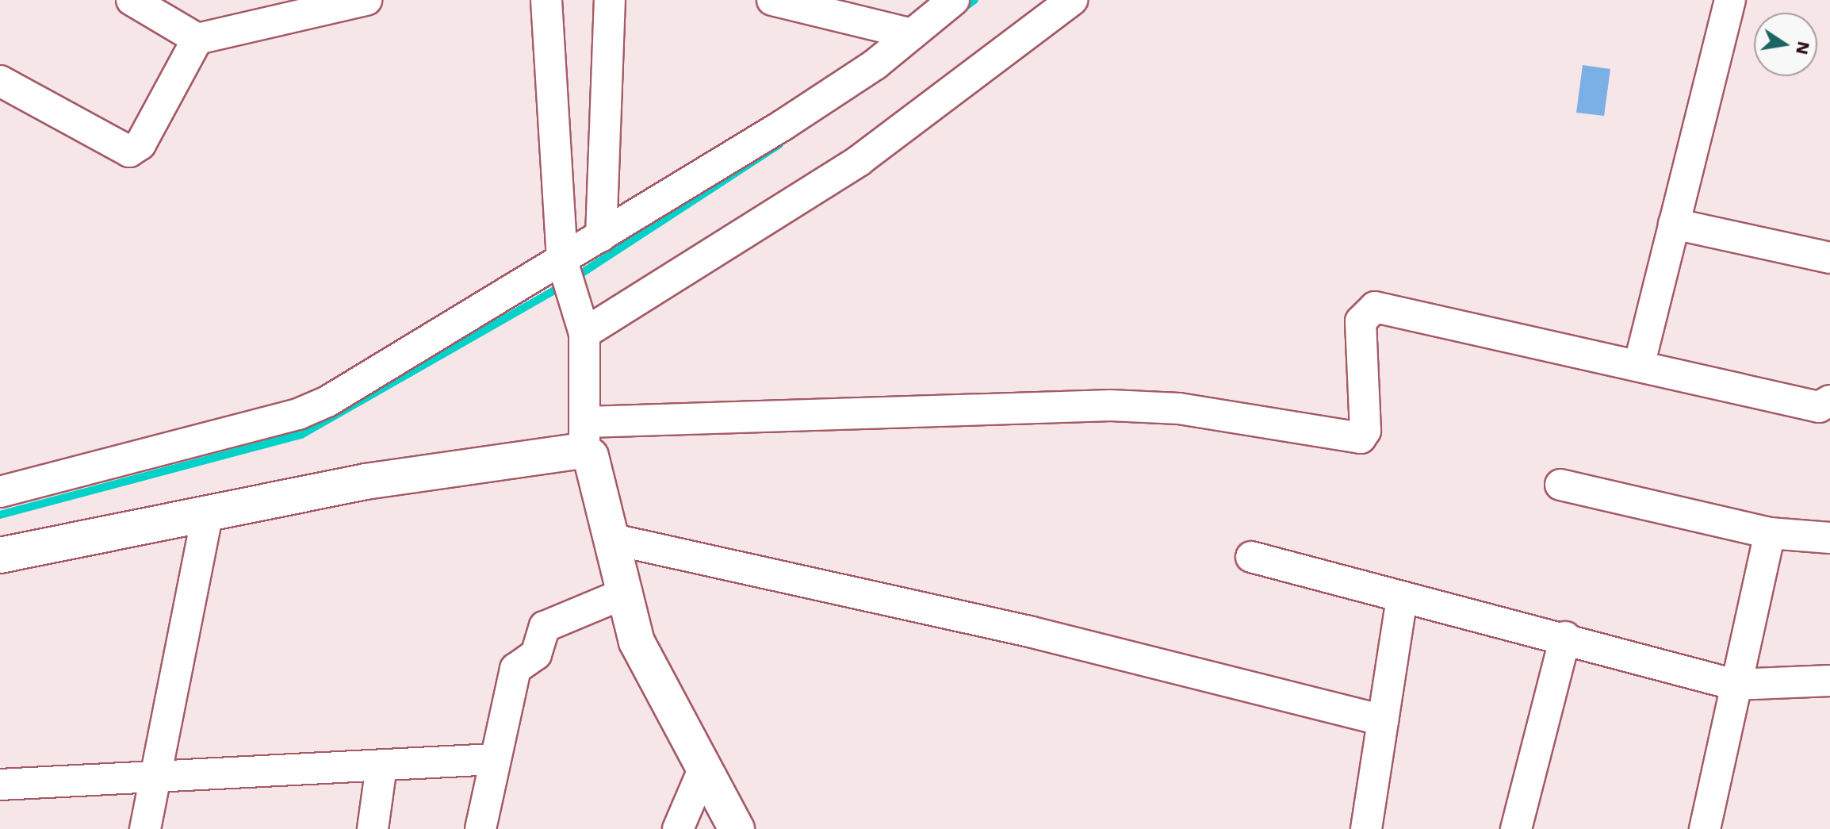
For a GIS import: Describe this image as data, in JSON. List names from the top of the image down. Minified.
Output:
{"north":"right"}
